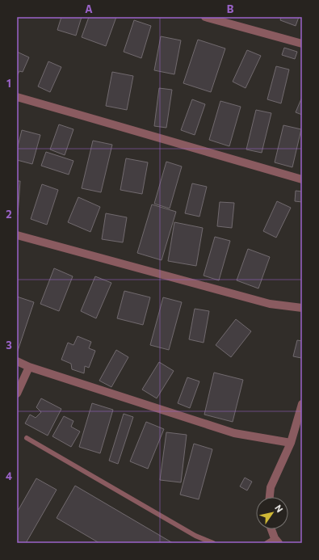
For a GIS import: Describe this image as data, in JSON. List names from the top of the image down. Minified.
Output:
{"north":"top right","grid":{"columns":["A","B"],"rows":["1","2","3","4"]}}
